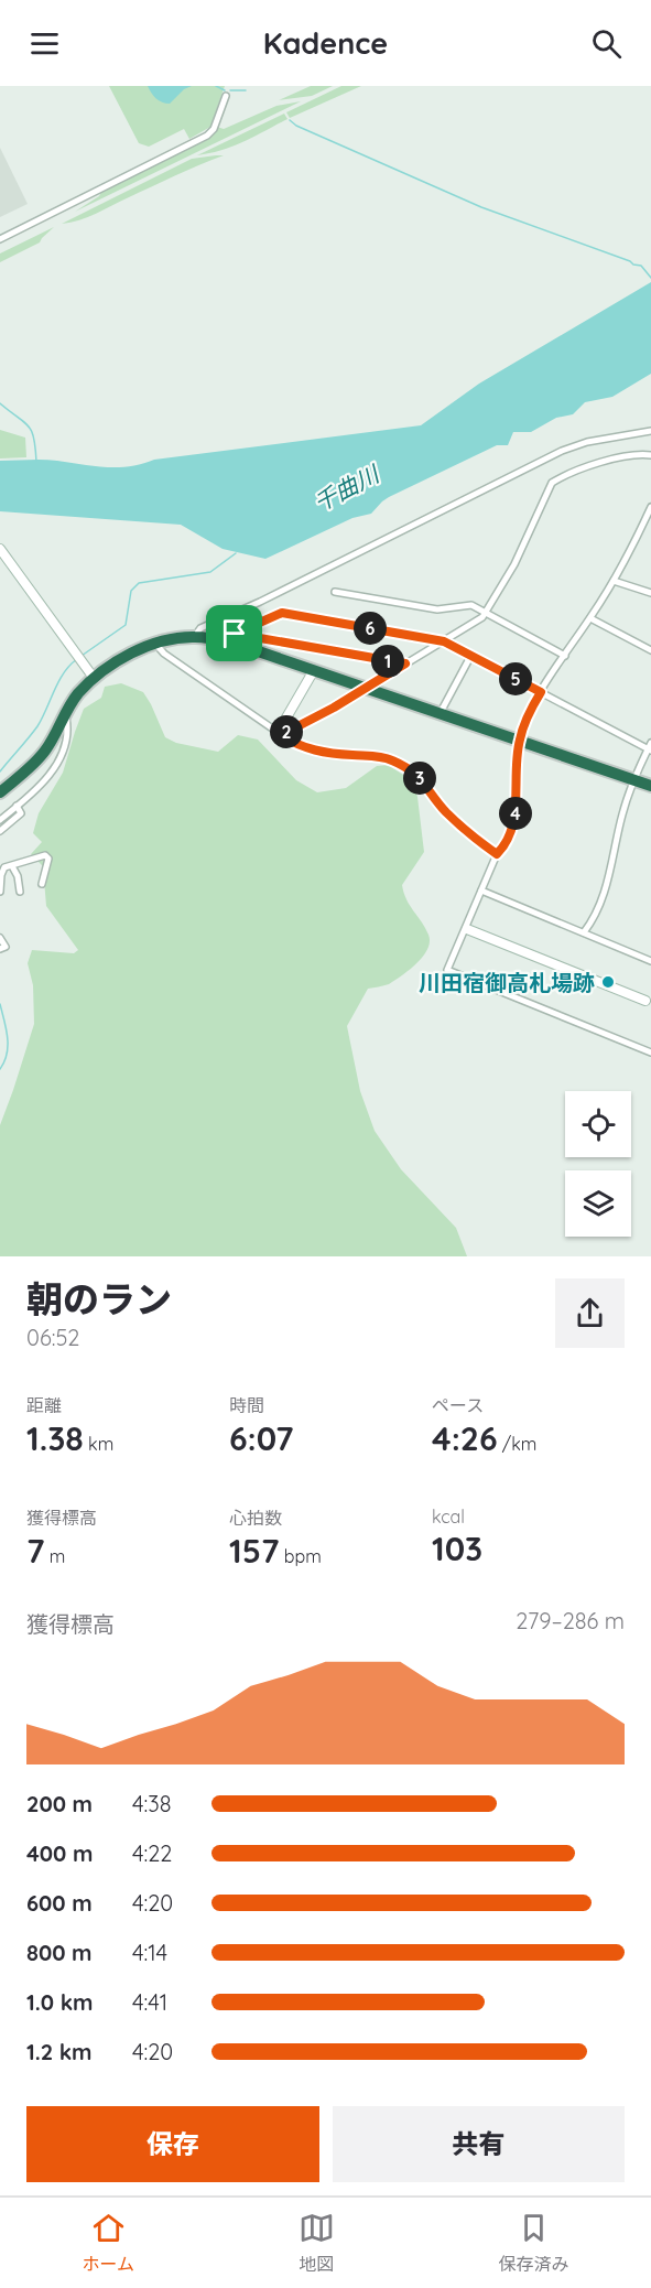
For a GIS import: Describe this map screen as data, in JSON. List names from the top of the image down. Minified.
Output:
{"water":["千曲川"],"places":["川田宿御高札場跡"],"page":{"header":"Kadence","pins":["6","1","5","2","3","4"],"heading":["朝のラン","06:52"],"stats":[["距離","1.38 km"],["時間","6:07"],["ペース","4:26 /km"],["獲得標高","7 m"],["心拍数","157 bpm"],["kcal","103"]],"chart":["獲得標高","279–286 m"],"list":[{"name":"200 m","note":"4:38"},{"name":"400 m","note":"4:22"},{"name":"600 m","note":"4:20"},{"name":"800 m","note":"4:14"},{"name":"1.0 km","note":"4:41"},{"name":"1.2 km","note":"4:20"}],"buttons":["保存","共有"],"tabs":["ホーム","地図","保存済み"]}}
